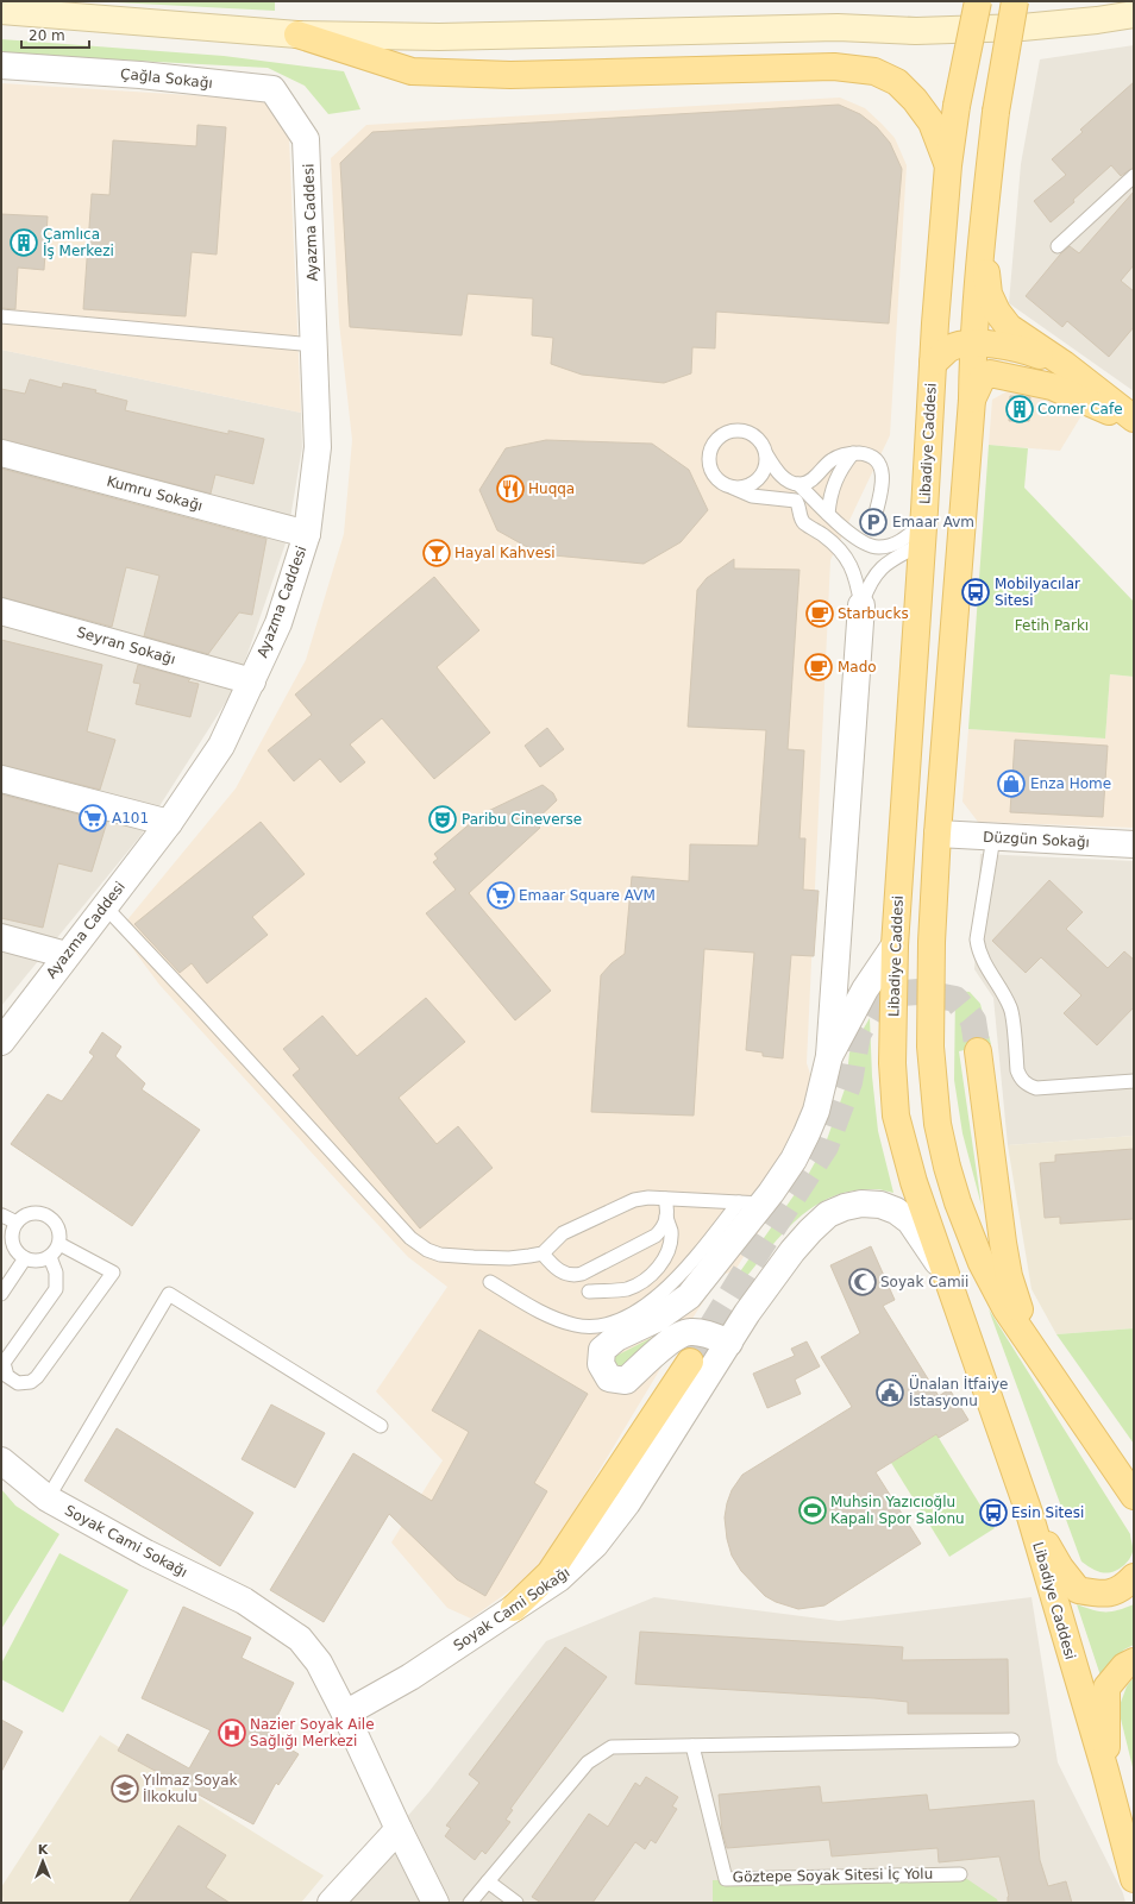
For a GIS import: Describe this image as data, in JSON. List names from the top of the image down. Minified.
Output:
{"streets":{"main road":["Libadiye Caddesi"],"street":["Çağla Sokağı","Ayazma Caddesi","Kumru Sokağı","Seyran Sokağı","Düzgün Sokağı","Soyak Cami Sokağı"],"lane":["Göztepe Soyak Sitesi İç Yolu"]},"crossings":[["Çağla Sokağı","Ayazma Caddesi"],["Ayazma Caddesi","Kumru Sokağı"],["Ayazma Caddesi","Seyran Sokağı"],["Libadiye Caddesi","Soyak Cami Sokağı"]],"parks":["Fetih Parkı"],"places":{"building":["Çamlıca İş Merkezi","Corner Cafe"],"restaurant":["Huqqa"],"parking":["Emaar Avm"],"bar":["Hayal Kahvesi"],"bus stop":["Mobilyacılar Sitesi","Esin Sitesi"],"cafe":["Starbucks","Mado"],"shop":["Enza Home"],"supermarket":["A101","Emaar Square AVM"],"theatre":["Paribu Cineverse"],"mosque":["Soyak Camii"],"public building":["Ünalan İtfaiye İstasyonu"],"sports":["Muhsin Yazıcıoğlu Kapalı Spor Salonu"],"hospital":["Nazier Soyak Aile Sağlığı Merkezi"],"school or university":["Yılmaz Soyak İlkokulu"]},"scale_bar":"20 m","north":"top"}
